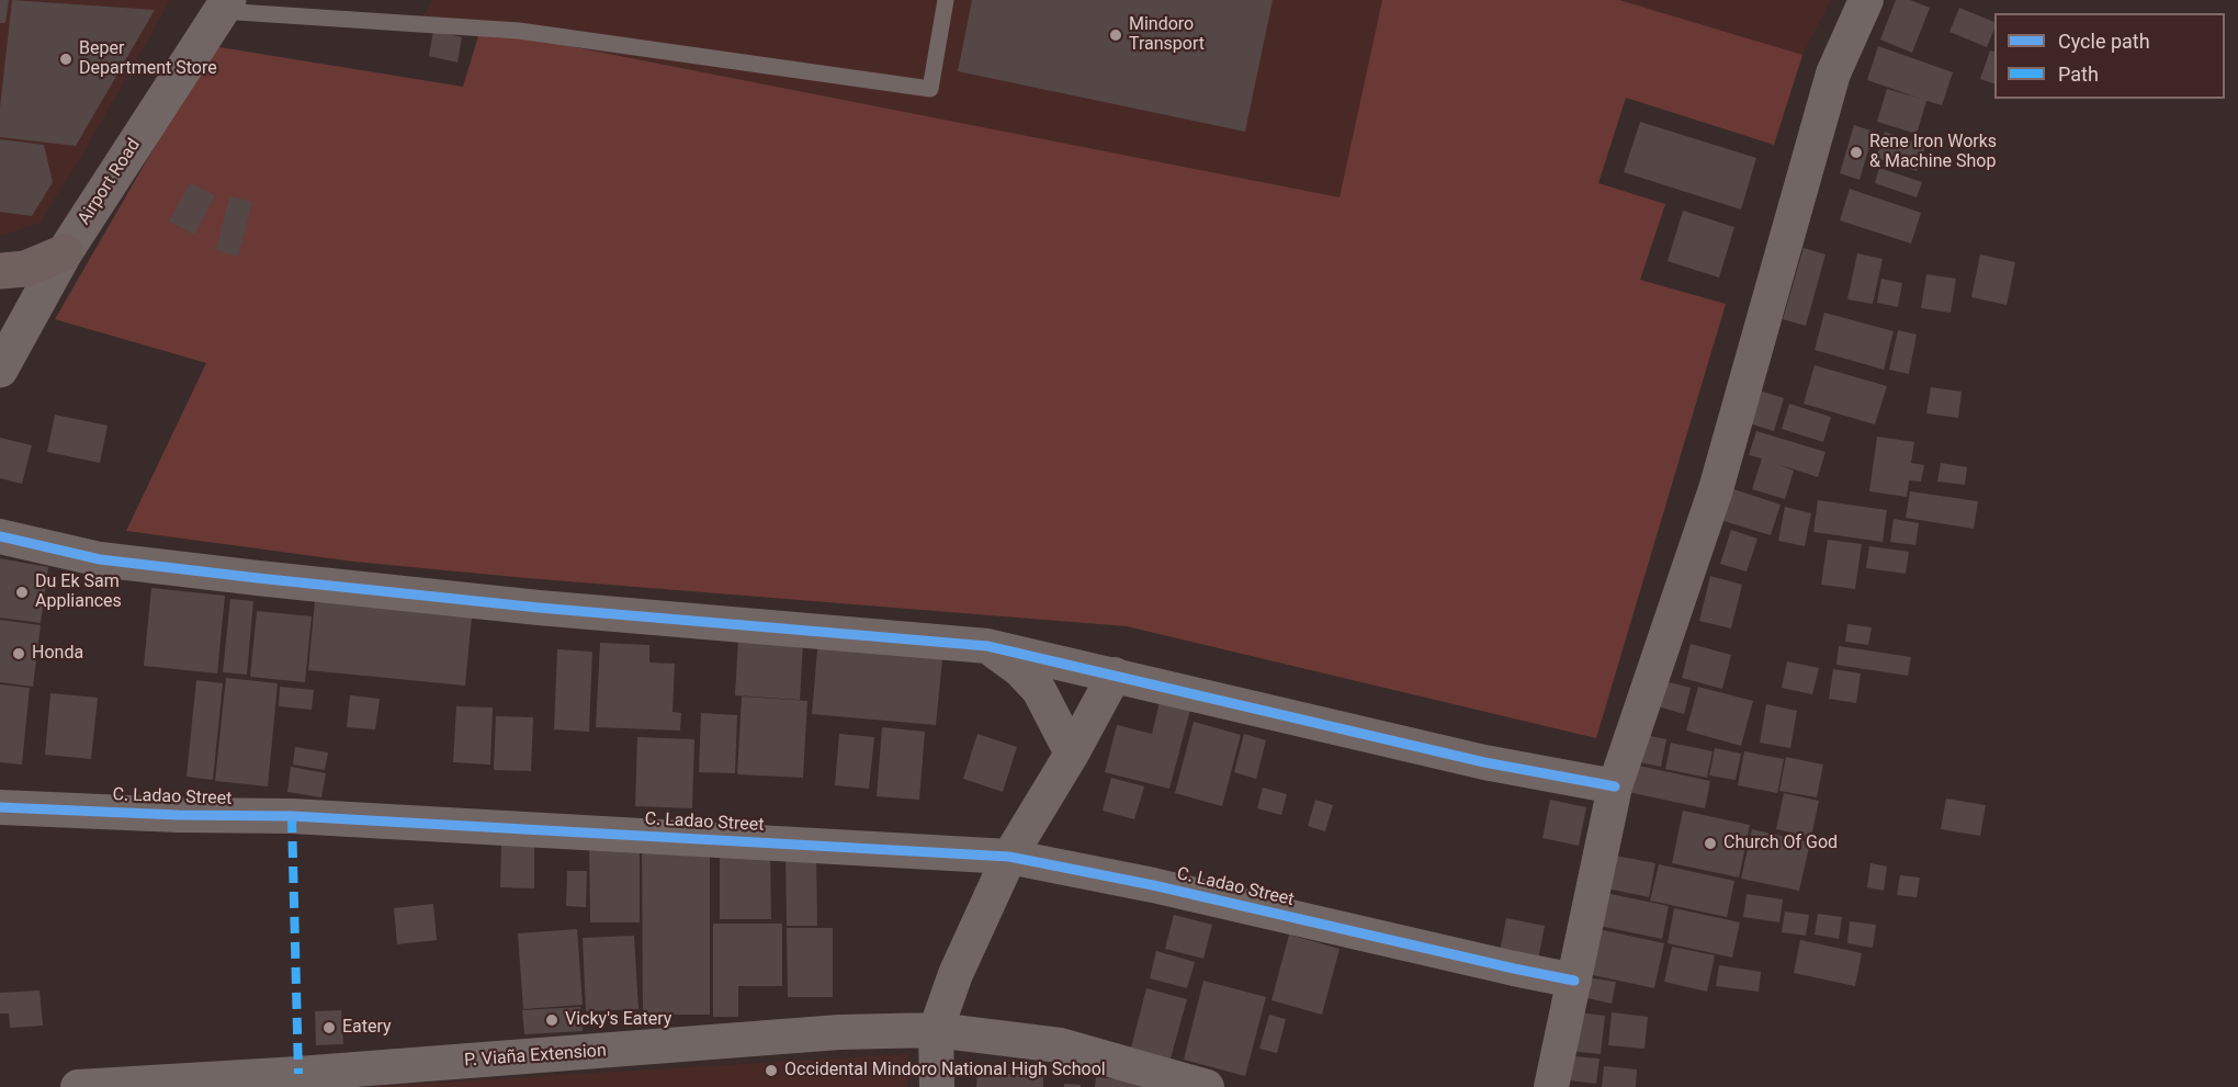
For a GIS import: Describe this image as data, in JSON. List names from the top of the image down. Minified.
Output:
{"streets":{"street":["Airport Road","C. Ladao Street","P. Viaña Extension"]},"places":["Mindoro Transport","Beper Department Store","Rene Iron Works & Machine Shop","Du Ek Sam Appliances","Honda","Church Of God","Vicky's Eatery","Eatery","Occidental Mindoro National High School"],"legend":["Cycle path","Path"]}
